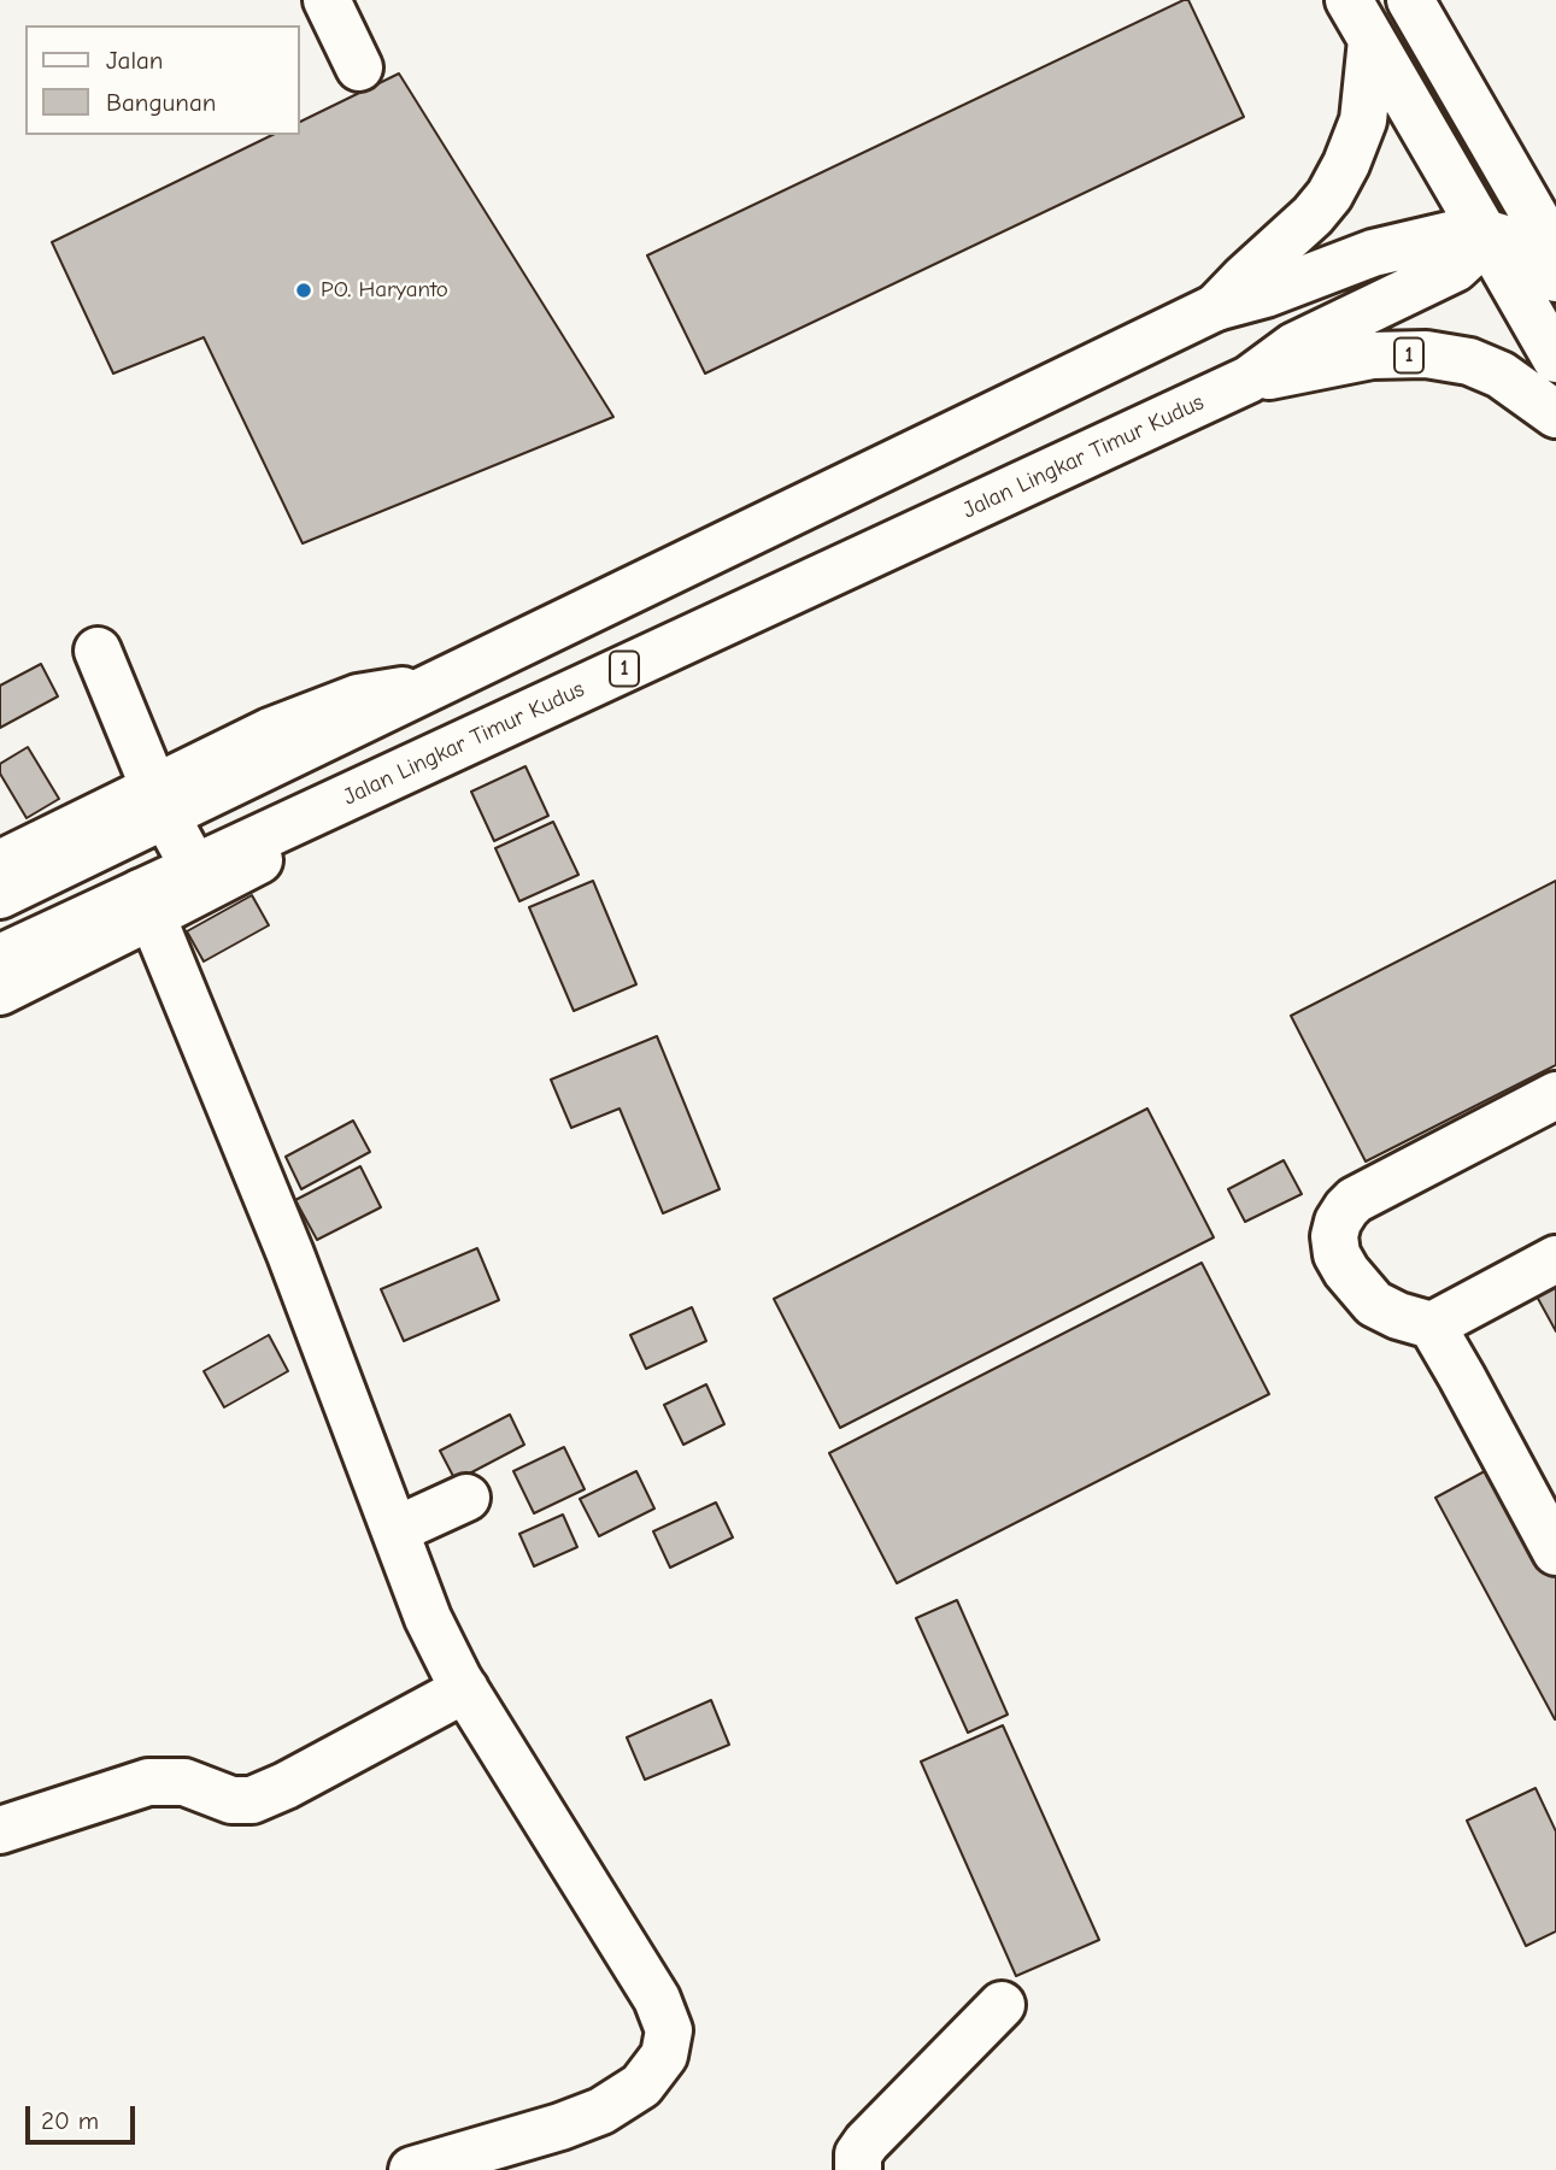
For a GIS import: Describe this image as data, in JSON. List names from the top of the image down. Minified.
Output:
{"streets":{"main road":["1","Jalan Lingkar Timur Kudus"]},"crossings":[["1","Jalan Lingkar Timur Kudus"]],"places":["PO. Haryanto"],"legend":["Jalan","Bangunan"],"scale_bar":"20 m"}
